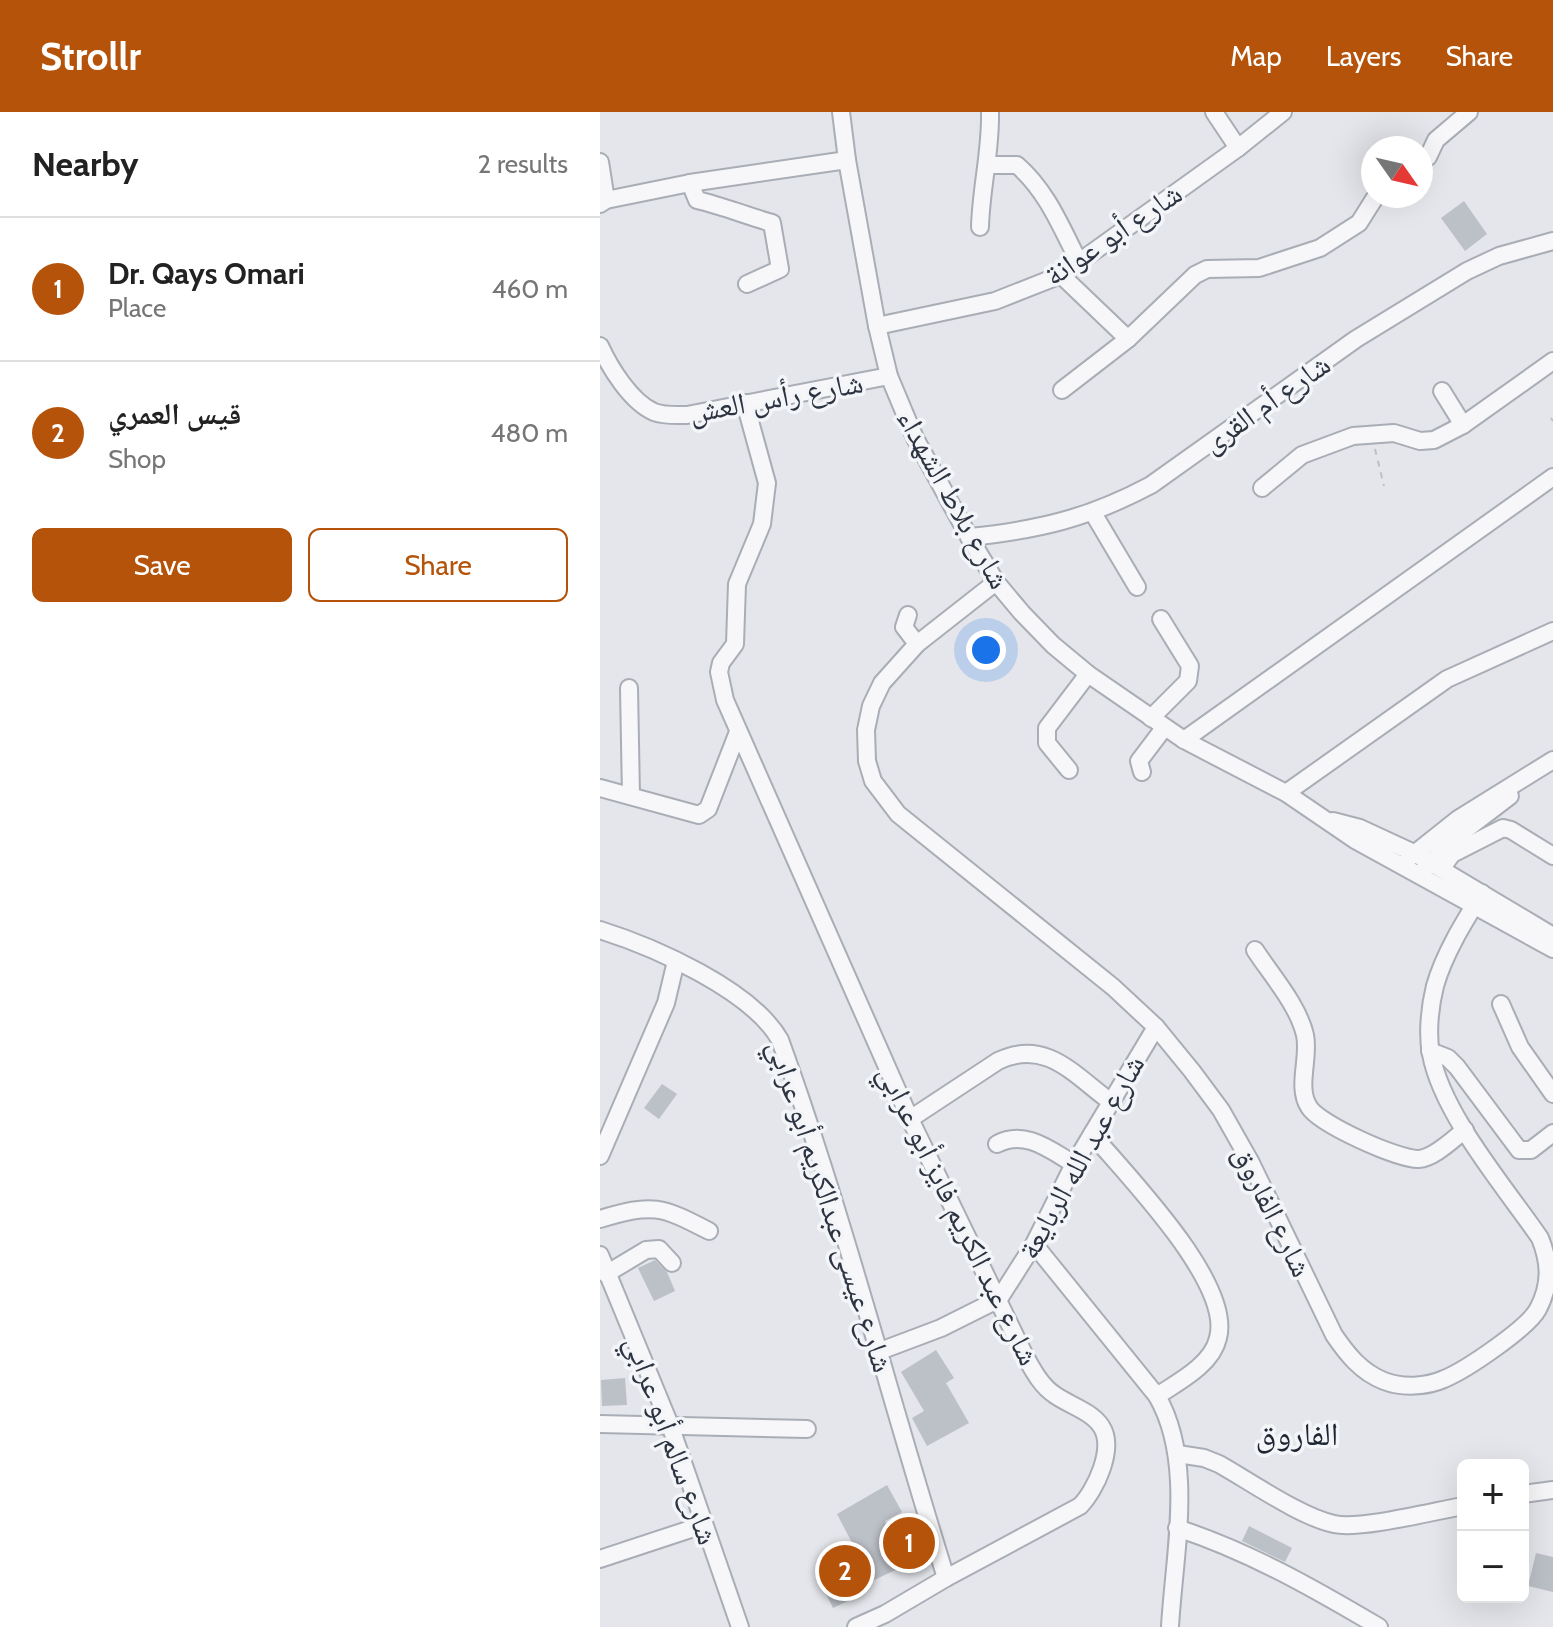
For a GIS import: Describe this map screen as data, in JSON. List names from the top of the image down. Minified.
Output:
{"streets":{"street":["شارع أبو عوانة","شارع رأس العش","شارع أم القرى","شارع بلاط الشهداء","شارع عبد الله الربايعة","شارع عيسى عبدالكريم أبو عرابي","شارع الفاروق","شارع عبد الكريم فايز أبو عرابي","شارع سالم أبو عرابي"]},"crossings":[["شارع أبو عوانة","شارع بلاط الشهداء"],["شارع رأس العش","شارع بلاط الشهداء"],["شارع رأس العش","شارع عبد الكريم فايز أبو عرابي"],["شارع أم القرى","شارع بلاط الشهداء"],["شارع بلاط الشهداء","شارع الفاروق"],["شارع عبد الله الربايعة","شارع الفاروق"],["شارع عبد الله الربايعة","شارع عبد الكريم فايز أبو عرابي"],["شارع عيسى عبدالكريم أبو عرابي","شارع عبد الكريم فايز أبو عرابي"]],"districts":["الفاروق"],"north":"bottom right","page":{"header":"Strollr","nav":["Map","Layers","Share"],"heading":["Nearby","2 results"],"list":[{"mark":"1","name":"Dr. Qays Omari","note":"Place","value":"460 m"},{"mark":"2","name":"قيس العمري","note":"Shop","value":"480 m"}],"buttons":["Save","Share"],"map_buttons":["+","−"],"pins":["1","2"]}}
